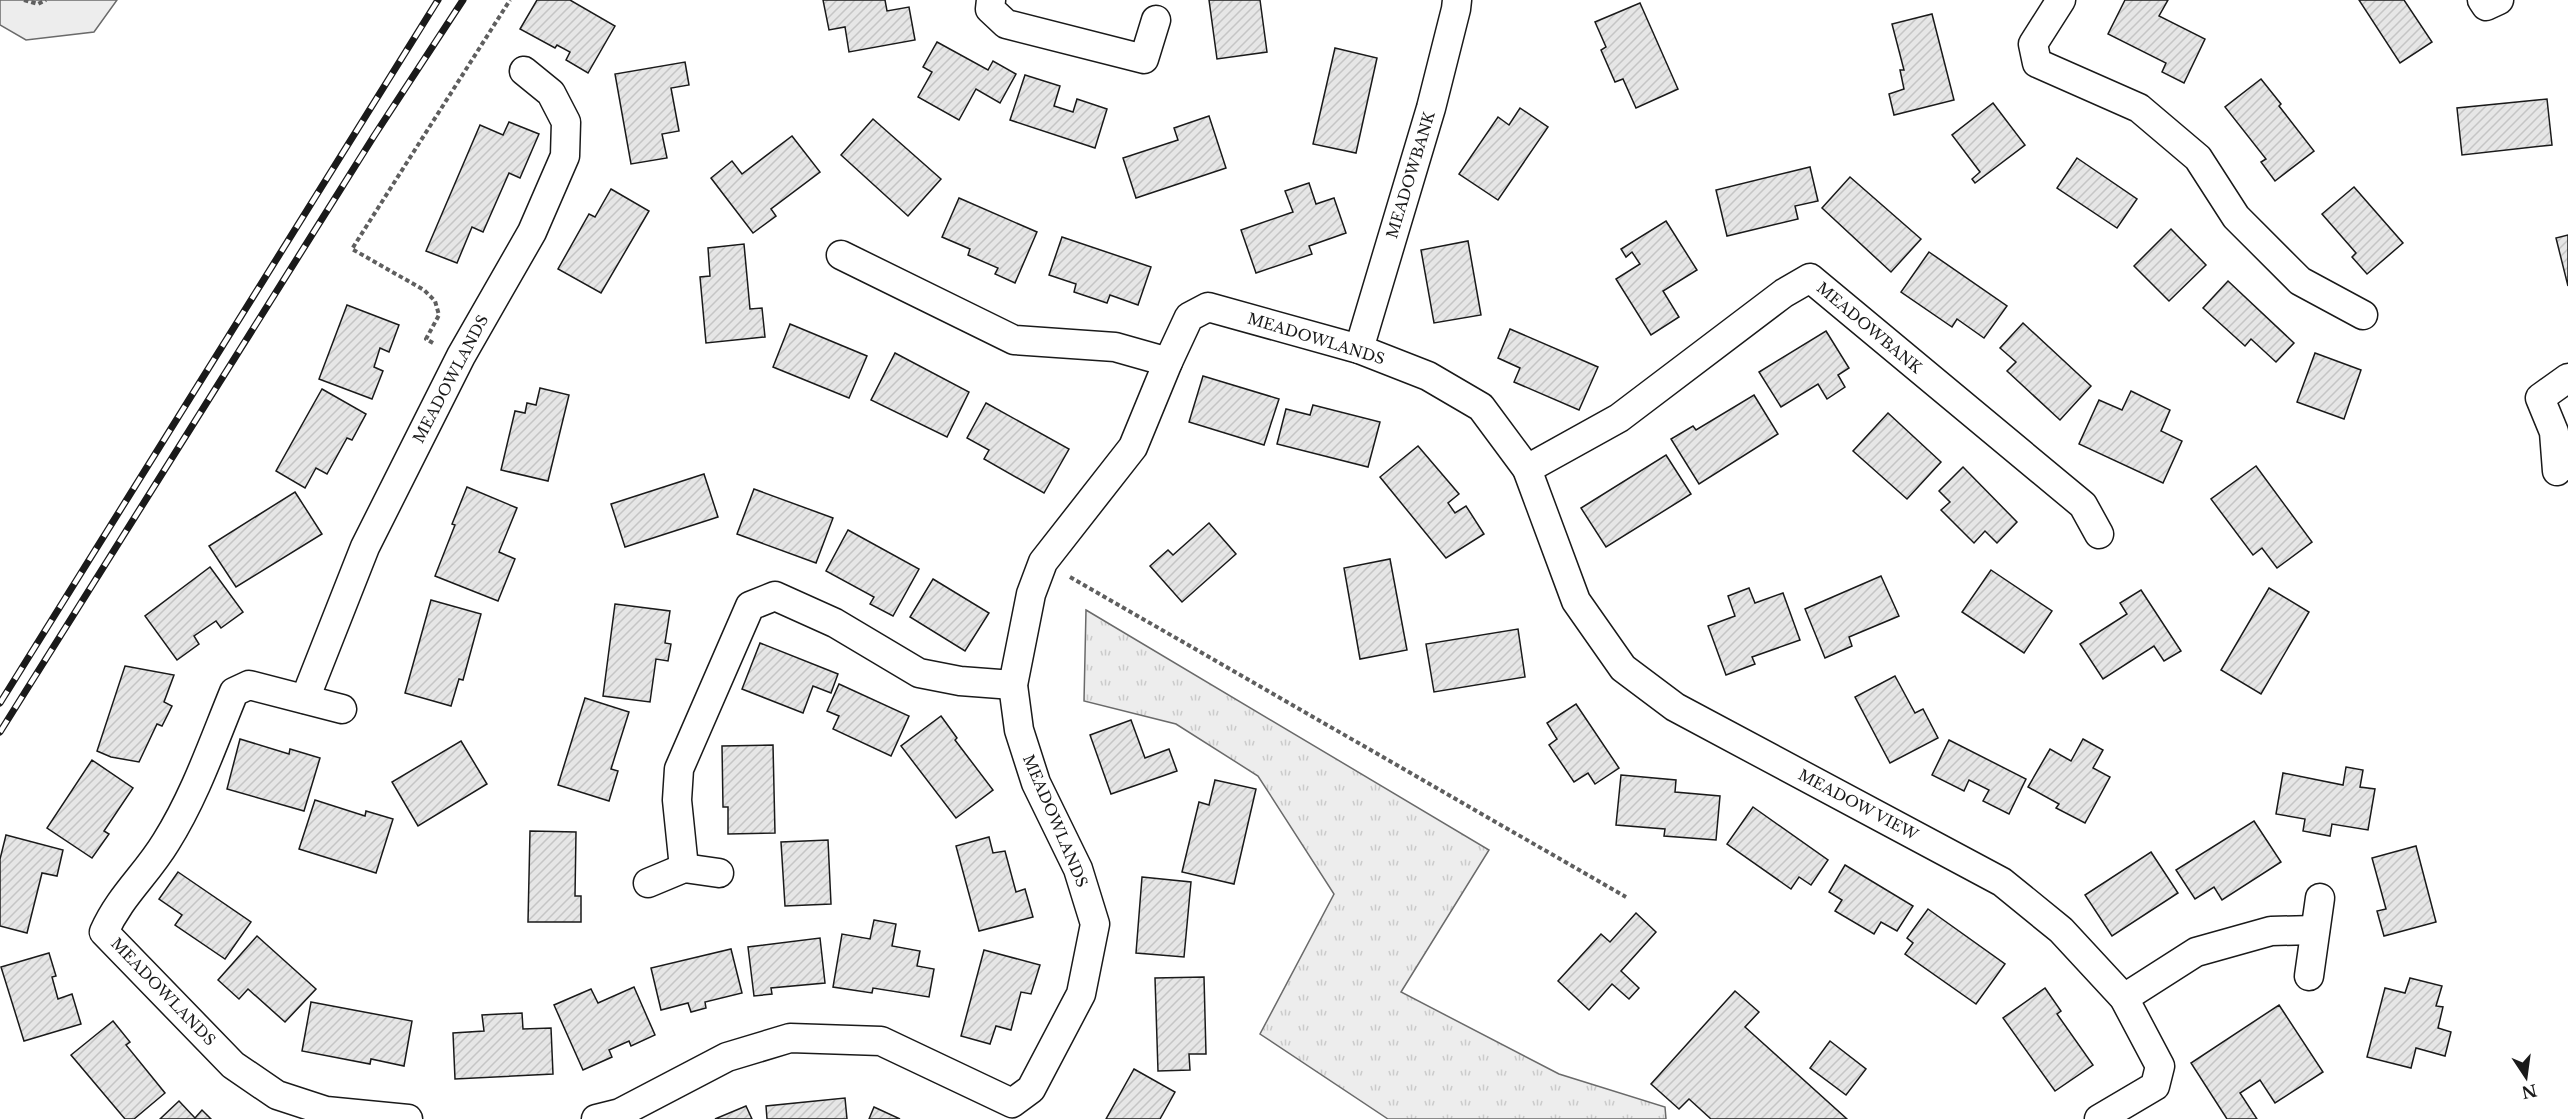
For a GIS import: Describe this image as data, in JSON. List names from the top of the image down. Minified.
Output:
{"streets":{"street":["MEADOWBANK","MEADOWLANDS","MEADOW VIEW"]},"crossings":[["MEADOWBANK","MEADOWLANDS"],["MEADOWBANK","MEADOW VIEW"],["MEADOWLANDS","MEADOW VIEW"]],"north":"bottom"}
